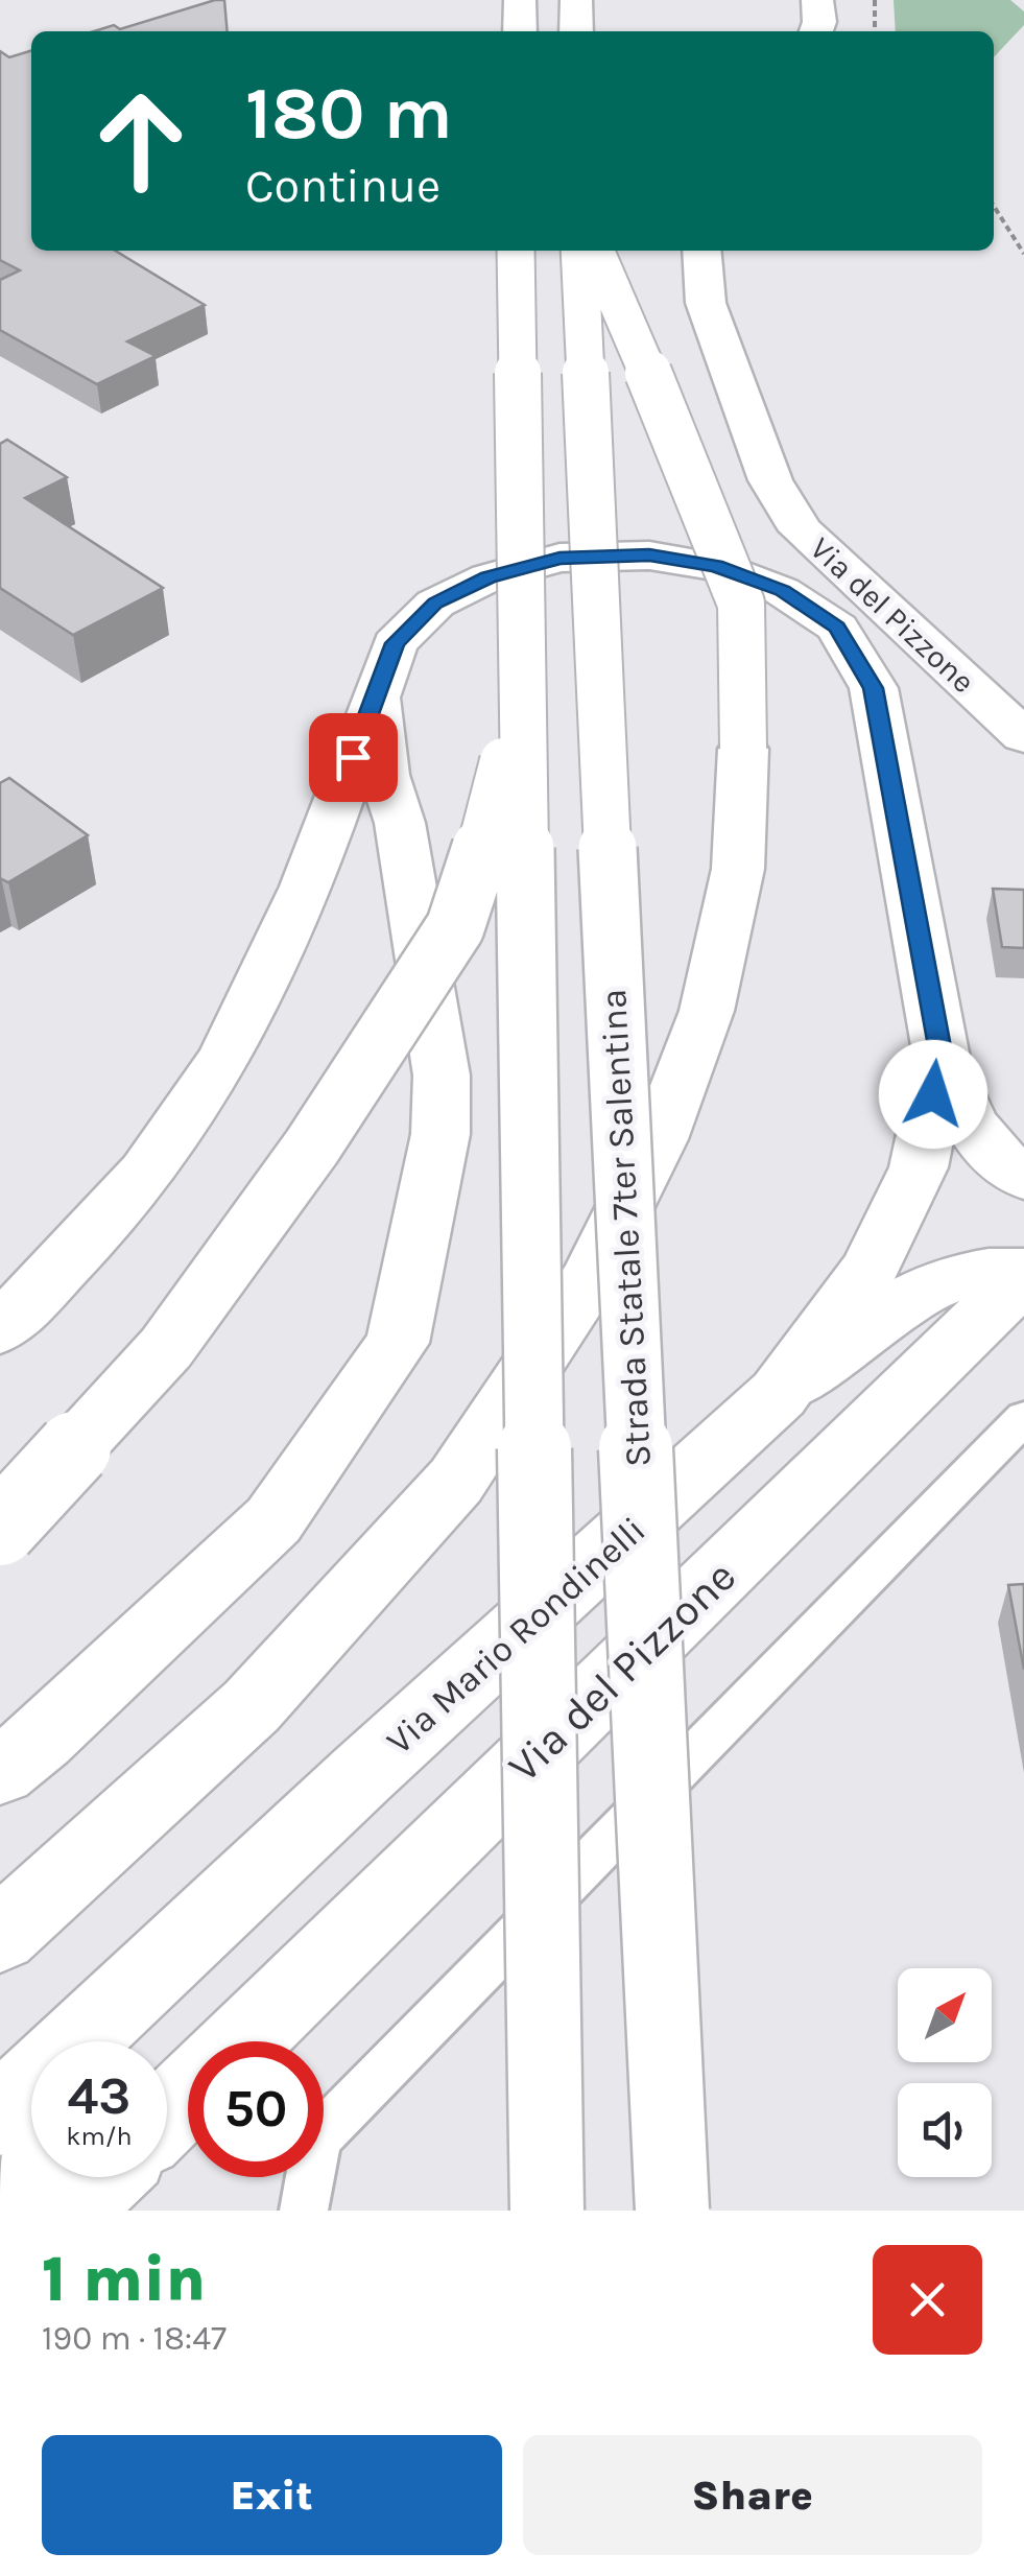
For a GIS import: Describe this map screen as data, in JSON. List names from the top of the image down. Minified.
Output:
{"streets":{"main road":["Via del Pizzone","Strada Statale 7ter Salentina","Via Mario Rondinelli"]},"north":"top right","page":{"turn":["180 m","Continue"],"speed":"43 km/h","limit":"50","heading":["1 min","190 m · 18:47"],"buttons":["Exit","Share"]}}
